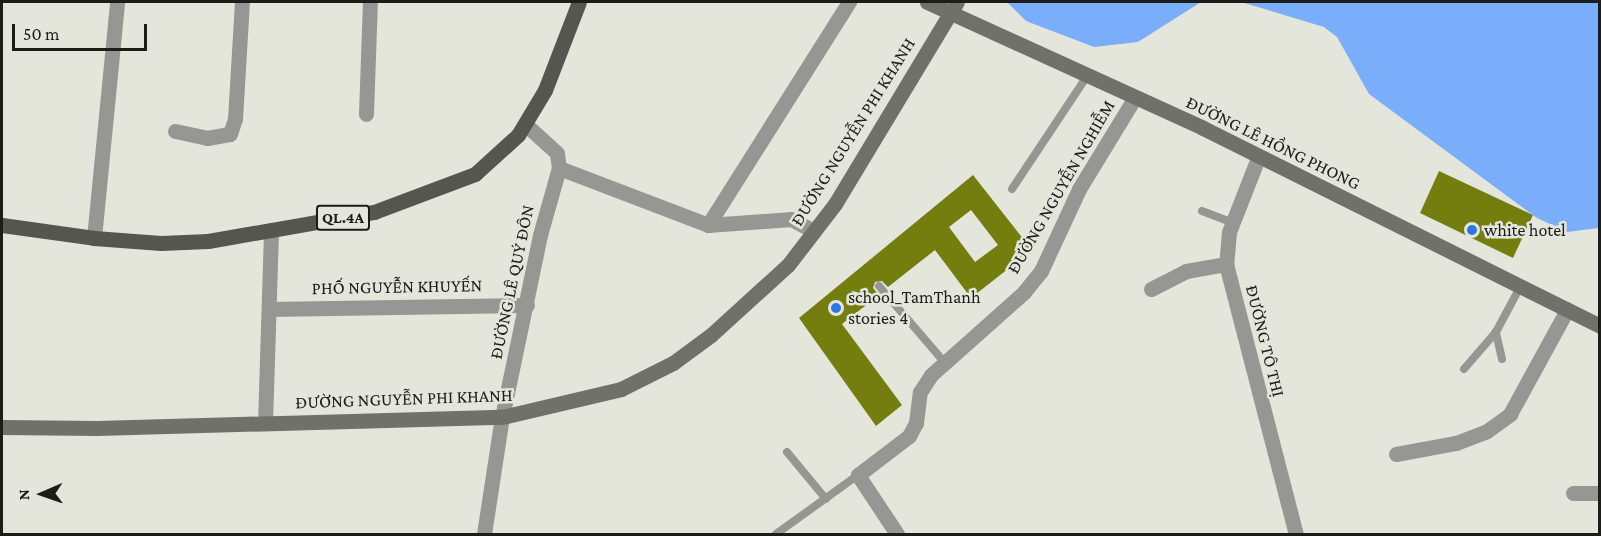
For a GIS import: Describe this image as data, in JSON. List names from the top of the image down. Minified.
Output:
{"streets":{"main road":["QL.4A"],"street":["ĐƯỜNG NGUYỄN PHI KHANH","ĐƯỜNG LÊ HỒNG PHONG","ĐƯỜNG NGUYỄN NGHIỄM","ĐƯỜNG LÊ QUÝ ĐÔN","PHỐ NGUYỄN KHUYẾN","ĐƯỜNG TÔ THỊ"]},"crossings":[["ĐƯỜNG NGUYỄN PHI KHANH","ĐƯỜNG LÊ HỒNG PHONG"],["ĐƯỜNG NGUYỄN PHI KHANH","ĐƯỜNG LÊ QUÝ ĐÔN"],["ĐƯỜNG LÊ HỒNG PHONG","ĐƯỜNG NGUYỄN NGHIỄM"],["ĐƯỜNG LÊ HỒNG PHONG","ĐƯỜNG TÔ THỊ"],["ĐƯỜNG LÊ QUÝ ĐÔN","PHỐ NGUYỄN KHUYẾN"]],"places":["white hotel","school_TamThanh stories 4"],"scale_bar":"50 m","north":"left"}
